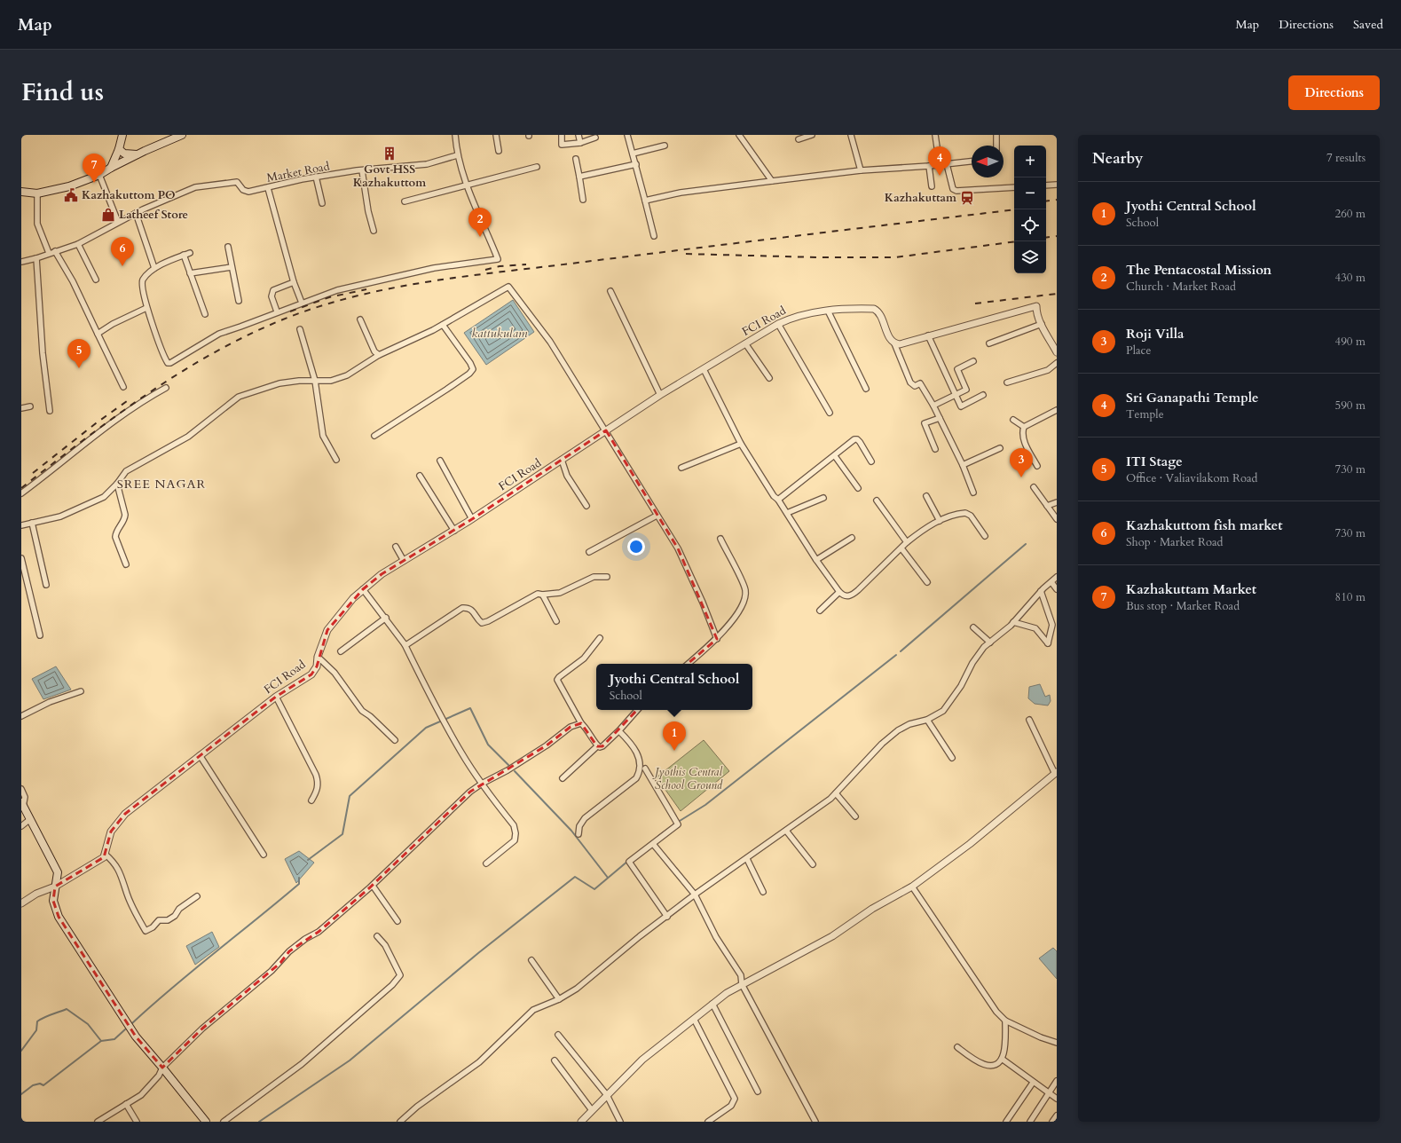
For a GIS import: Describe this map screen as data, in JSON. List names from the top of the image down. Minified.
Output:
{"streets":{"street":["Market Road","FCI Road"]},"districts":["SREE NAGAR"],"water":["kattukulam"],"parks":["Jyothis Central School Ground"],"places":{"building":["Govt HSS Kazhakuttom"],"public building":["Kazhakuttom PO"],"station":["Kazhakuttam"],"shop":["Latheef Store"]},"north":"left","page":{"header":"Map","nav":["Map","Directions","Saved"],"title":"Find us","buttons":"Directions","heading":["Nearby","7 results"],"map_buttons":["+","−"],"pins":["4","7","2","6","5","3","1"],"list":[{"mark":"1","name":"Jyothi Central School","note":"School","value":"260 m"},{"mark":"2","name":"The Pentacostal Mission","note":"Church · Market Road","value":"430 m"},{"mark":"3","name":"Roji Villa","note":"Place","value":"490 m"},{"mark":"4","name":"Sri Ganapathi Temple","note":"Temple","value":"590 m"},{"mark":"5","name":"ITI Stage","note":"Office · Valiavilakom Road","value":"730 m"},{"mark":"6","name":"Kazhakuttom fish market","note":"Shop · Market Road","value":"730 m"},{"mark":"7","name":"Kazhakuttam Market","note":"Bus stop · Market Road","value":"810 m"}],"popup":["Jyothi Central School","School"]}}
